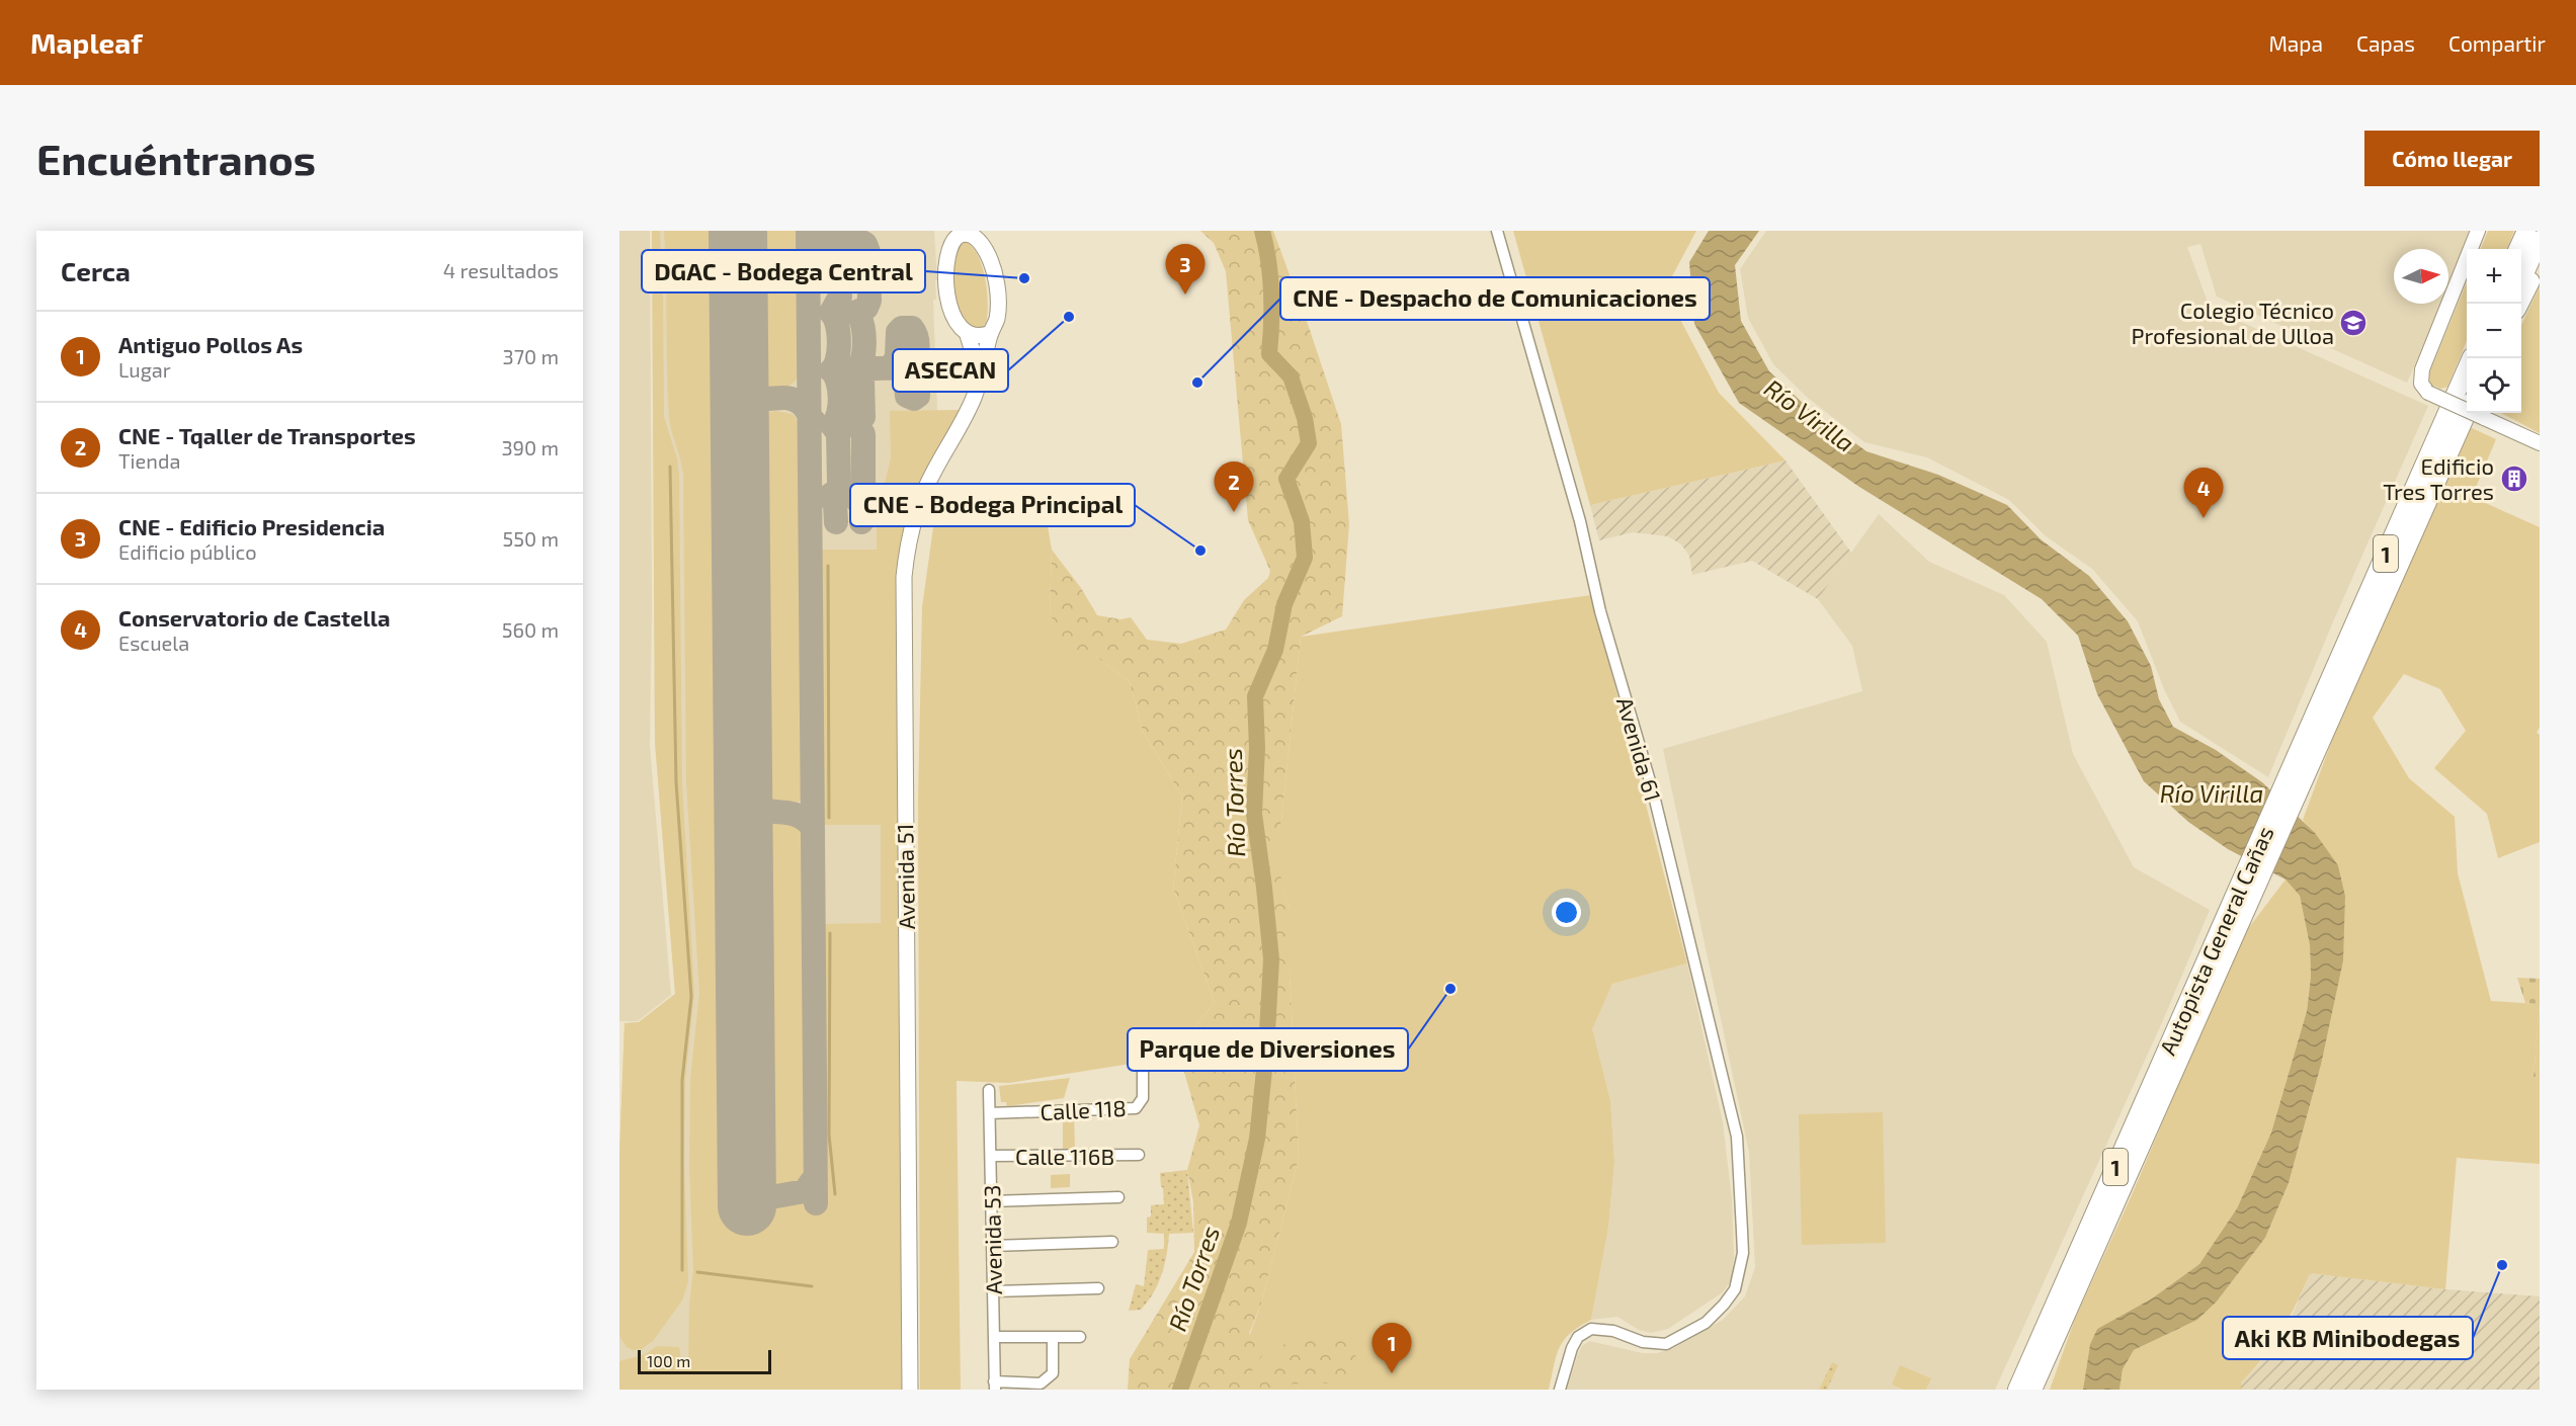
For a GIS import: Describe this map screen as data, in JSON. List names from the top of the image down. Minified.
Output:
{"streets":{"highway":["1","Autopista General Cañas"],"main road":["Avenida 51"],"street":["Avenida 61","Calle 118","Calle 116B","Avenida 53"]},"crossings":[["Calle 118","Avenida 53"],["Calle 116B","Avenida 53"]],"water":["Río Virilla","Río Torres"],"places":{"other":["DGAC - Bodega Central","ASECAN","CNE - Despacho de Comunicaciones","CNE - Bodega Principal","Parque de Diversiones","Aki KB Minibodegas"],"school or university":["Colegio Técnico Profesional de Ulloa"],"building":["Edificio Tres Torres"]},"scale_bar":"100 m","north":"right","page":{"header":"Mapleaf","nav":["Mapa","Capas","Compartir"],"buttons":"Cómo llegar","title":"Encuéntranos","heading":["Cerca","4 resultados"],"pins":["3","2","4","1"],"map_buttons":["+","−"],"list":[{"mark":"1","name":"Antiguo Pollos As","note":"Lugar","value":"370 m"},{"mark":"2","name":"CNE - Tqaller de Transportes","note":"Tienda","value":"390 m"},{"mark":"3","name":"CNE - Edificio Presidencia","note":"Edificio público","value":"550 m"},{"mark":"4","name":"Conservatorio de Castella","note":"Escuela","value":"560 m"}],"scale":"100 m"}}
